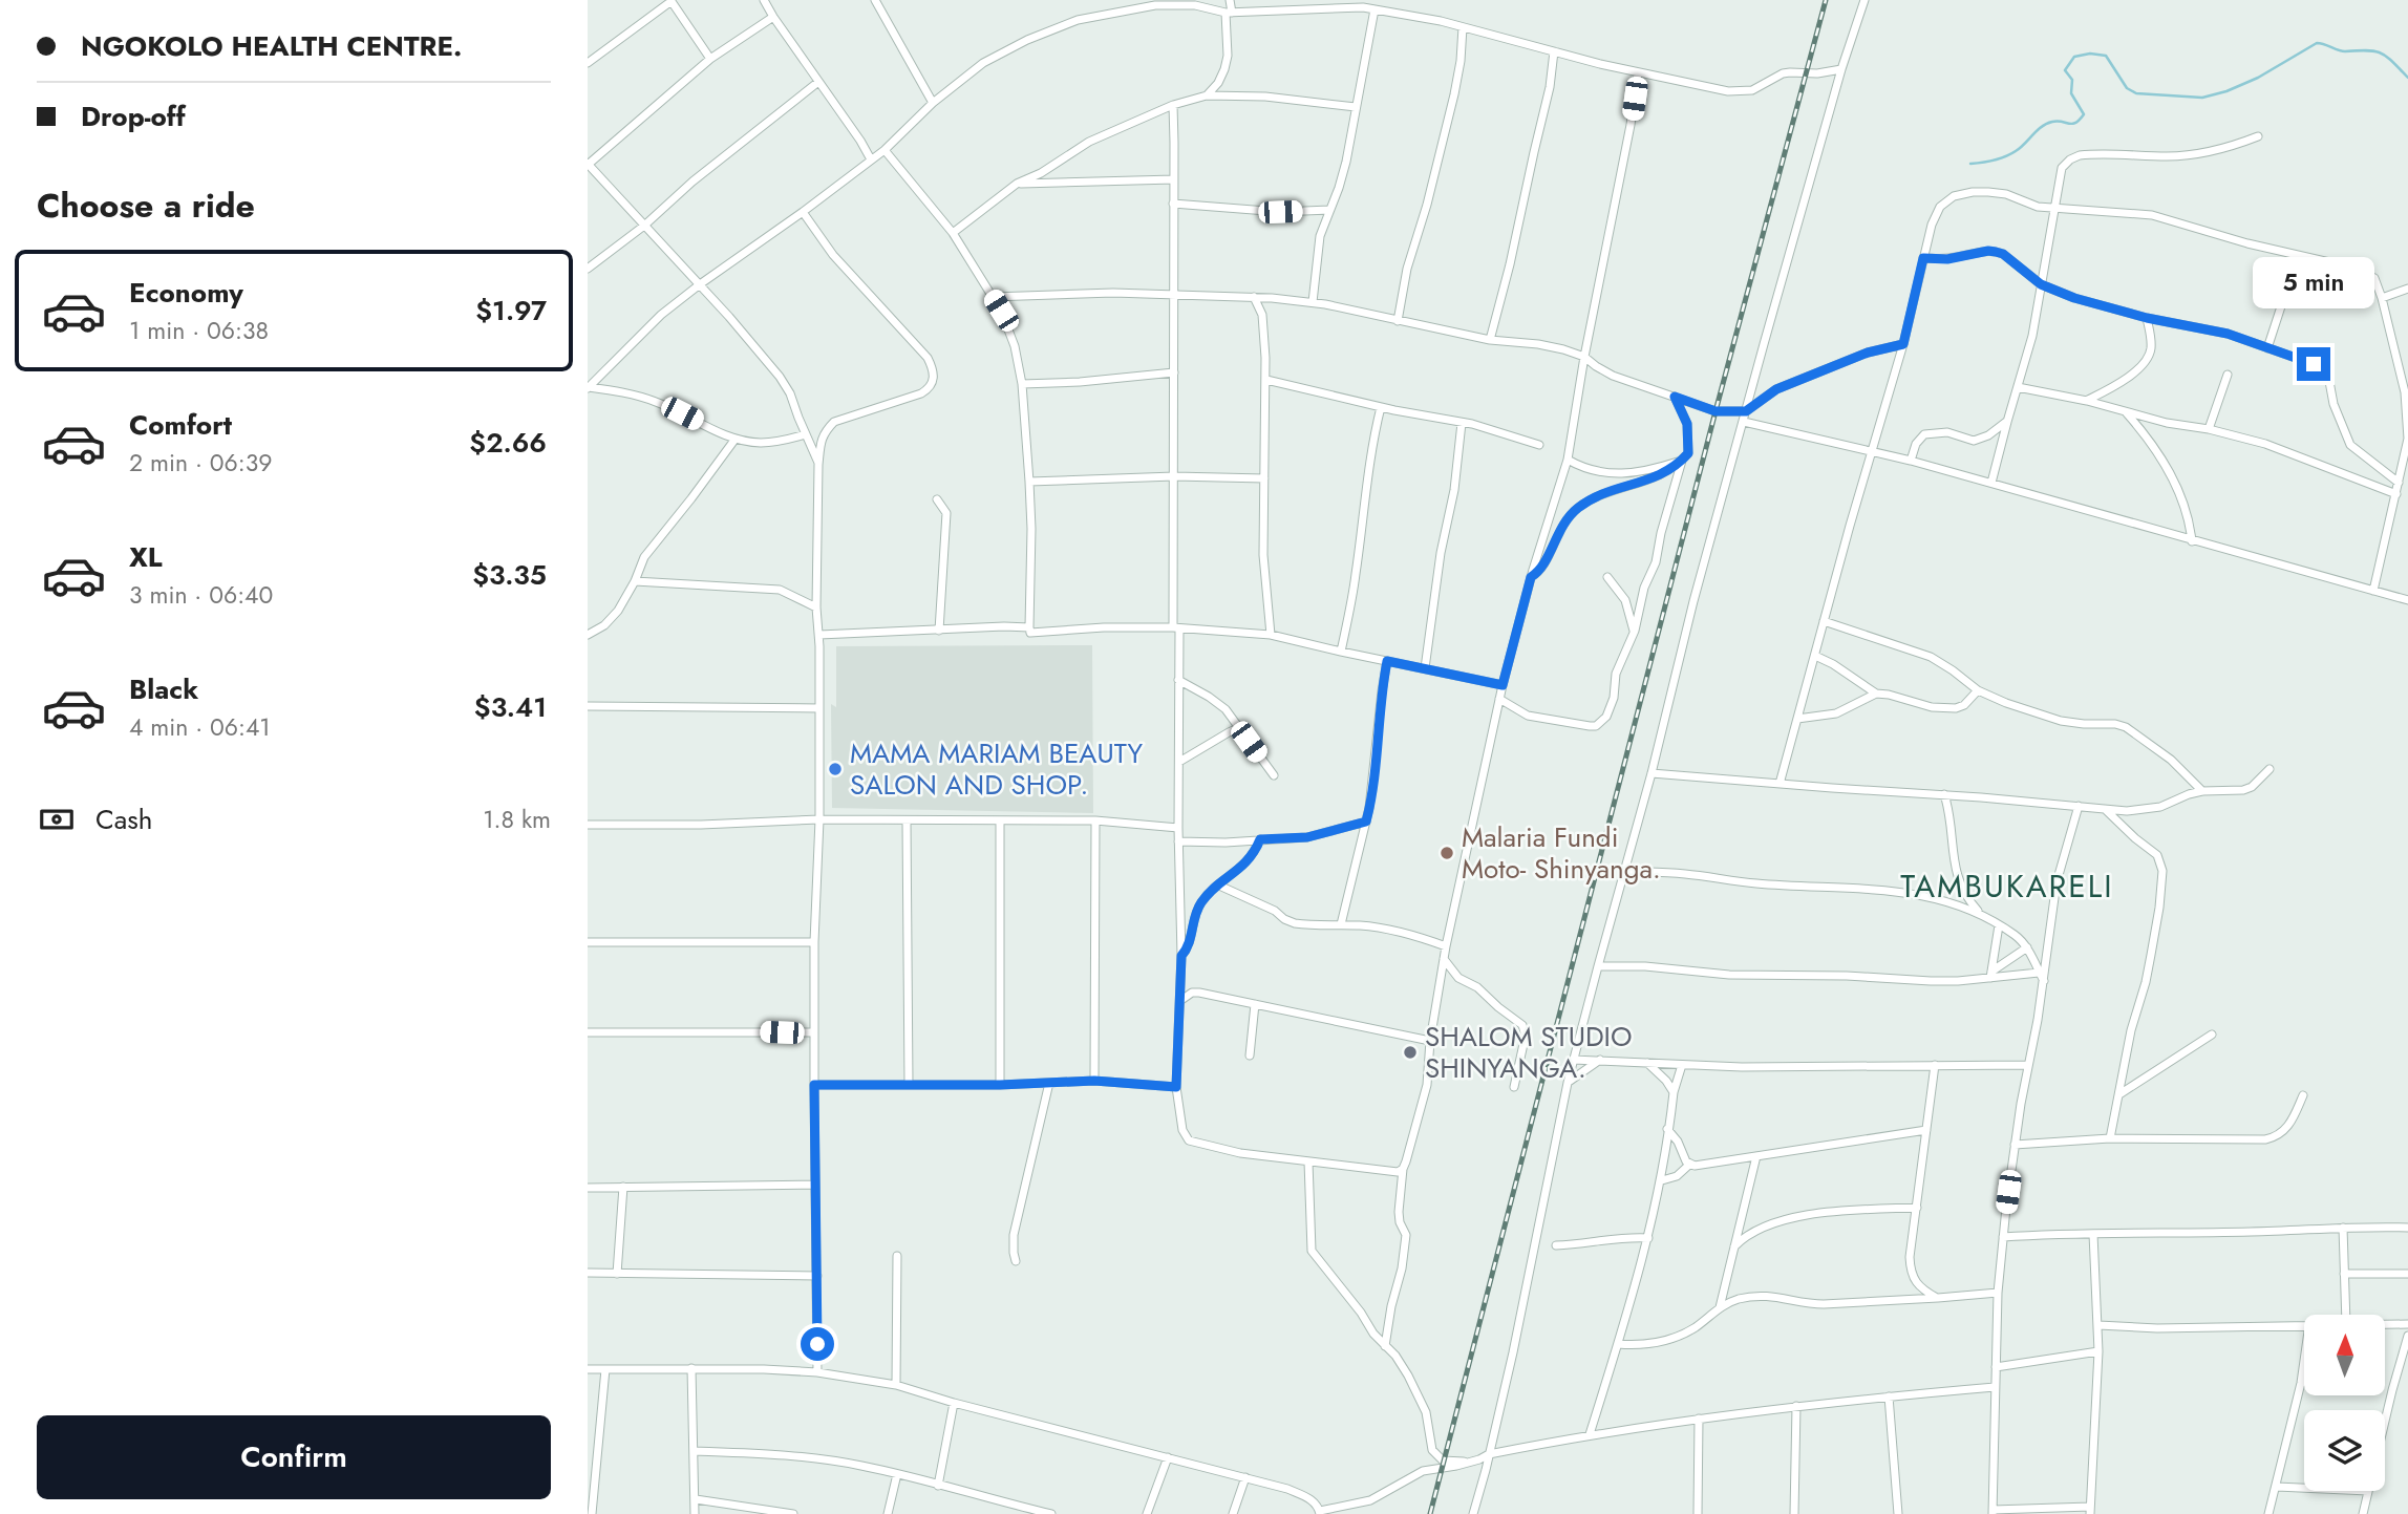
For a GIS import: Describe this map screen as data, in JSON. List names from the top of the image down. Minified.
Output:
{"districts":["TAMBUKARELI"],"places":["MAMA MARIAM BEAUTY SALON AND SHOP.","Malaria Fundi Moto- Shinyanga.","SHALOM STUDIO SHINYANGA."],"north":"top","page":{"banner":["NGOKOLO HEALTH CENTRE.","Drop-off"],"heading":"Choose a ride","list":[{"name":"Economy","note":"1 min · 06:38","value":"$1.97"},{"name":"Comfort","note":"2 min · 06:39","value":"$2.66"},{"name":"XL","note":"3 min · 06:40","value":"$3.35"},{"name":"Black","note":"4 min · 06:41","value":"$3.41"}],"bubble":"5 min","pay":["Cash","1.8 km"],"buttons":"Confirm"}}
